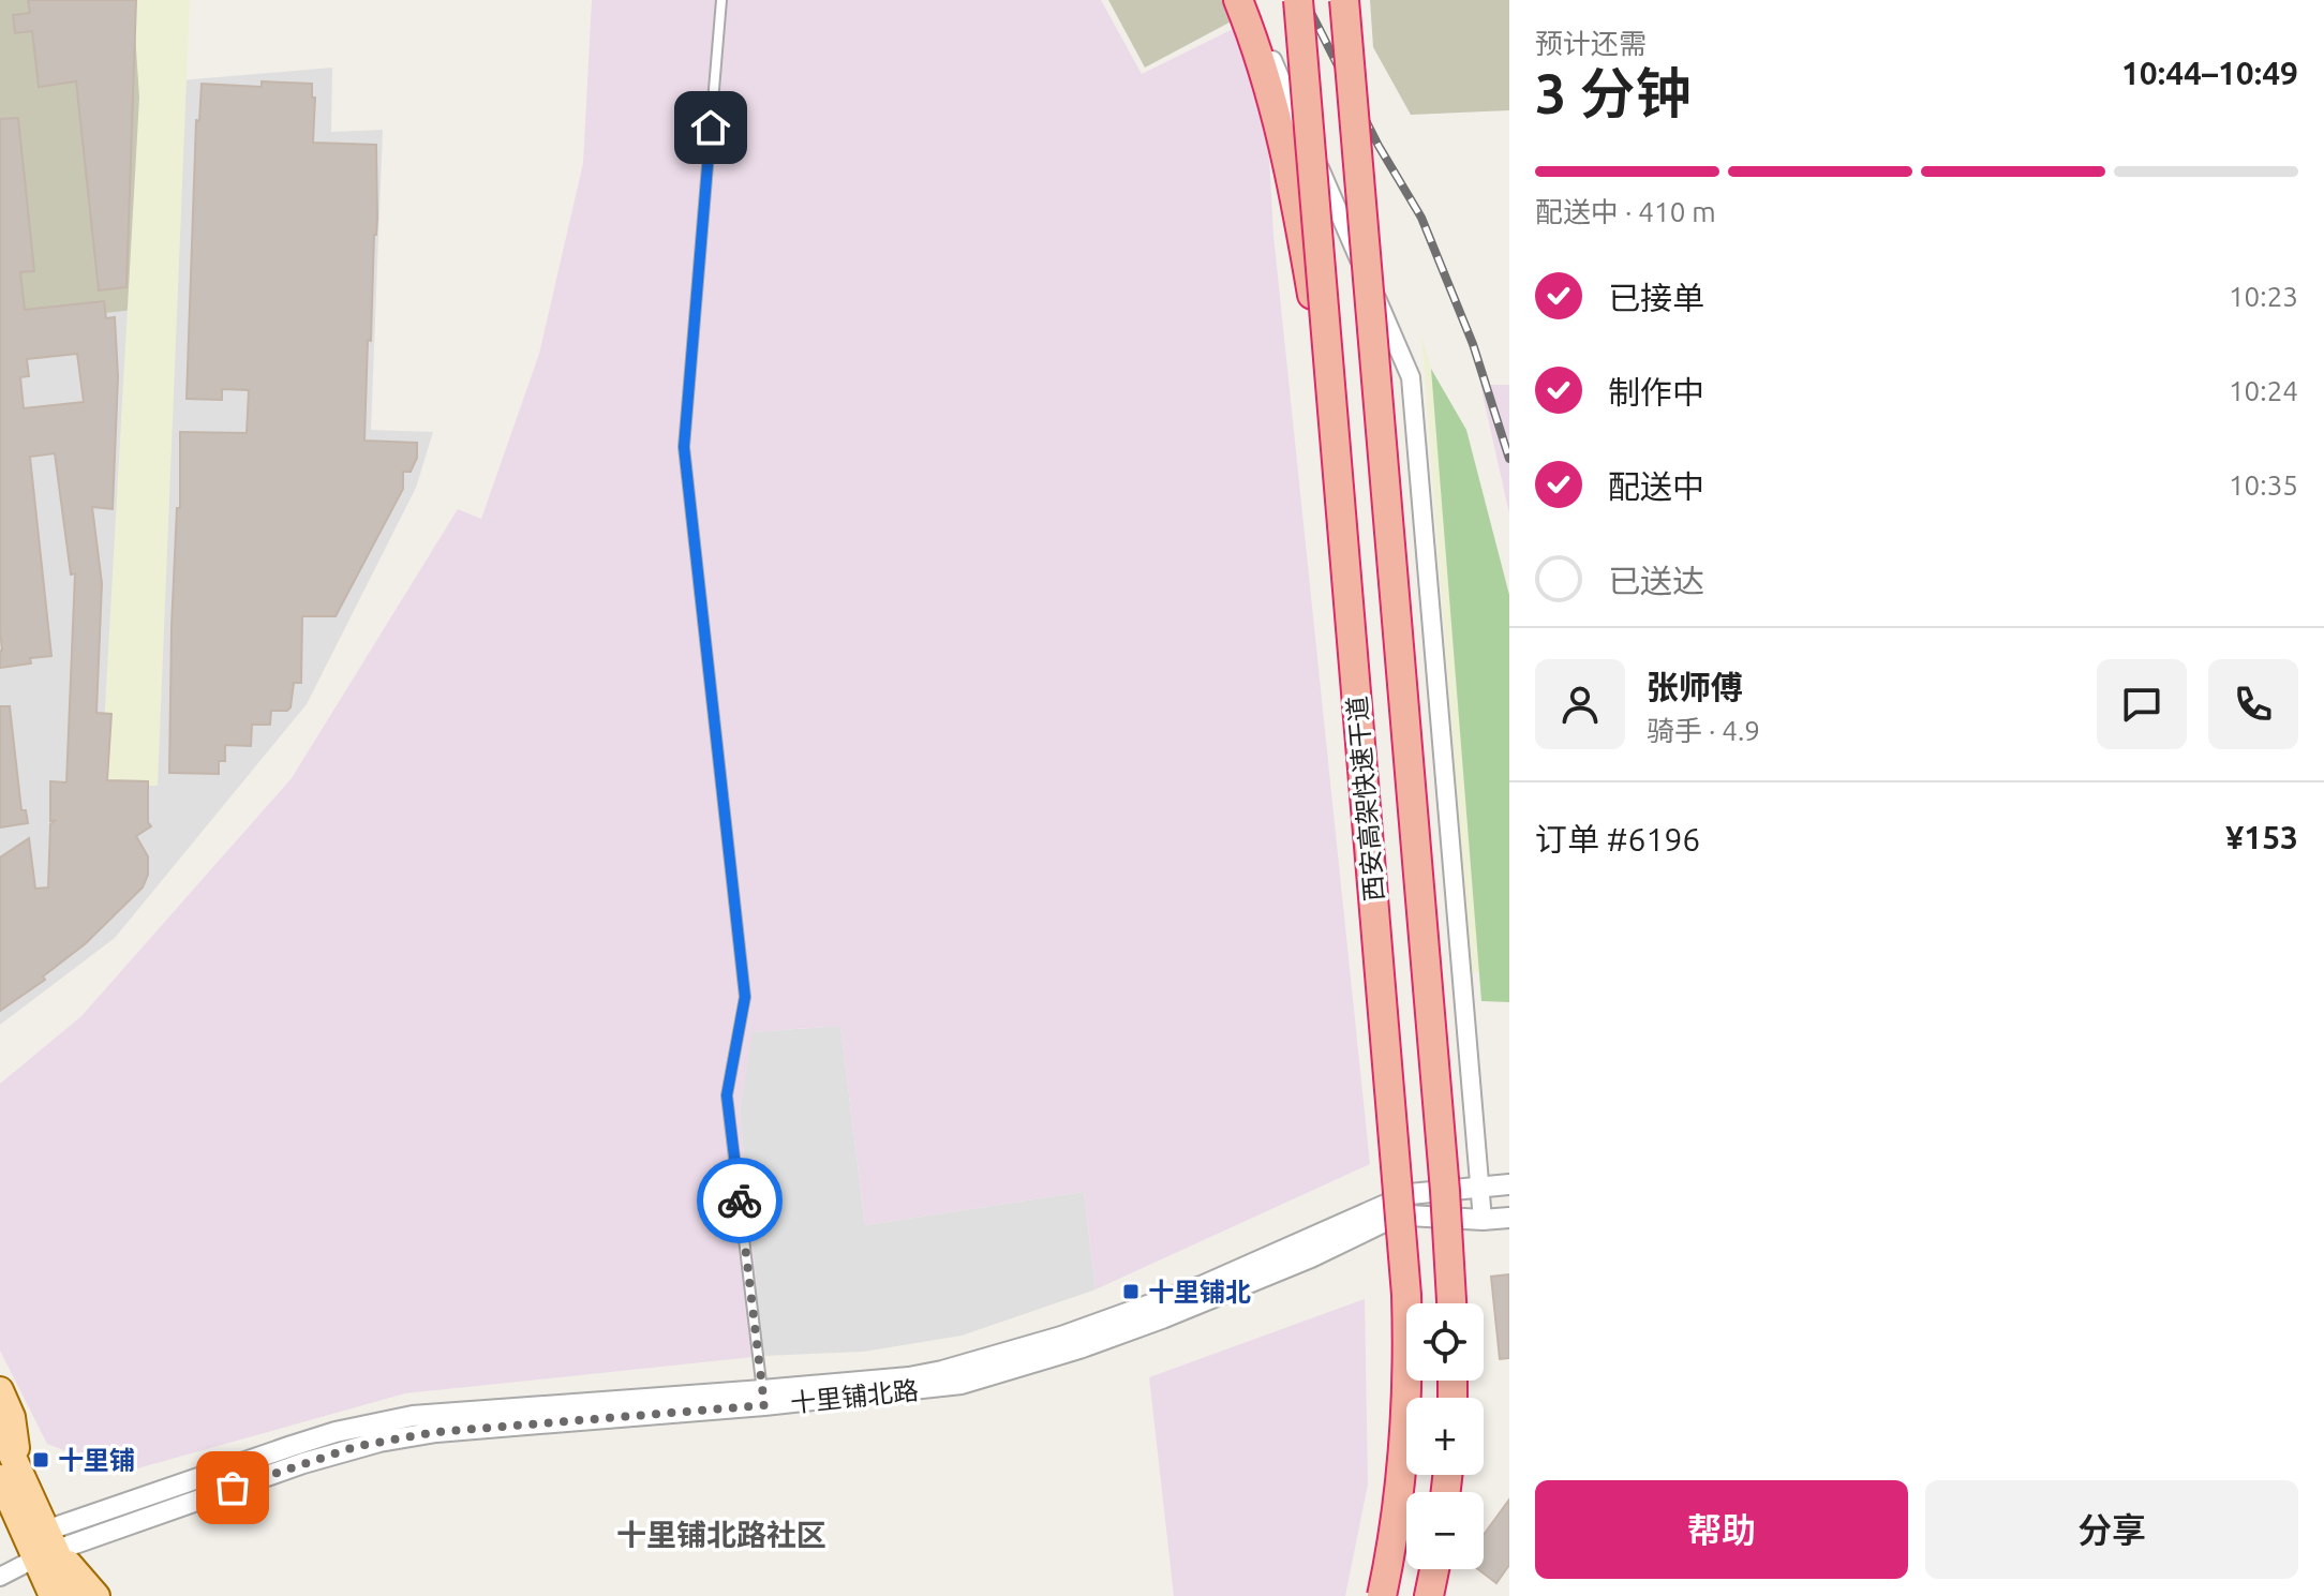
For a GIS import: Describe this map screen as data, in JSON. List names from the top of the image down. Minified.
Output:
{"streets":{"highway":["西安高架快速干道"],"street":["十里铺北路"]},"districts":["十里铺北路社区"],"places":{"transit":["十里铺北","十里铺"]},"page":{"heading":["3 分钟","预计还需","10:44–10:49"],"panel":["张师傅","骑手 · 4.9","订单 #6196","¥153"],"bar":"配送中 · 410 m","list":[["已接单","10:23"],["制作中","10:24"],["配送中","10:35"],"已送达"],"map_buttons":["+","−"],"buttons":["帮助","分享"]}}
